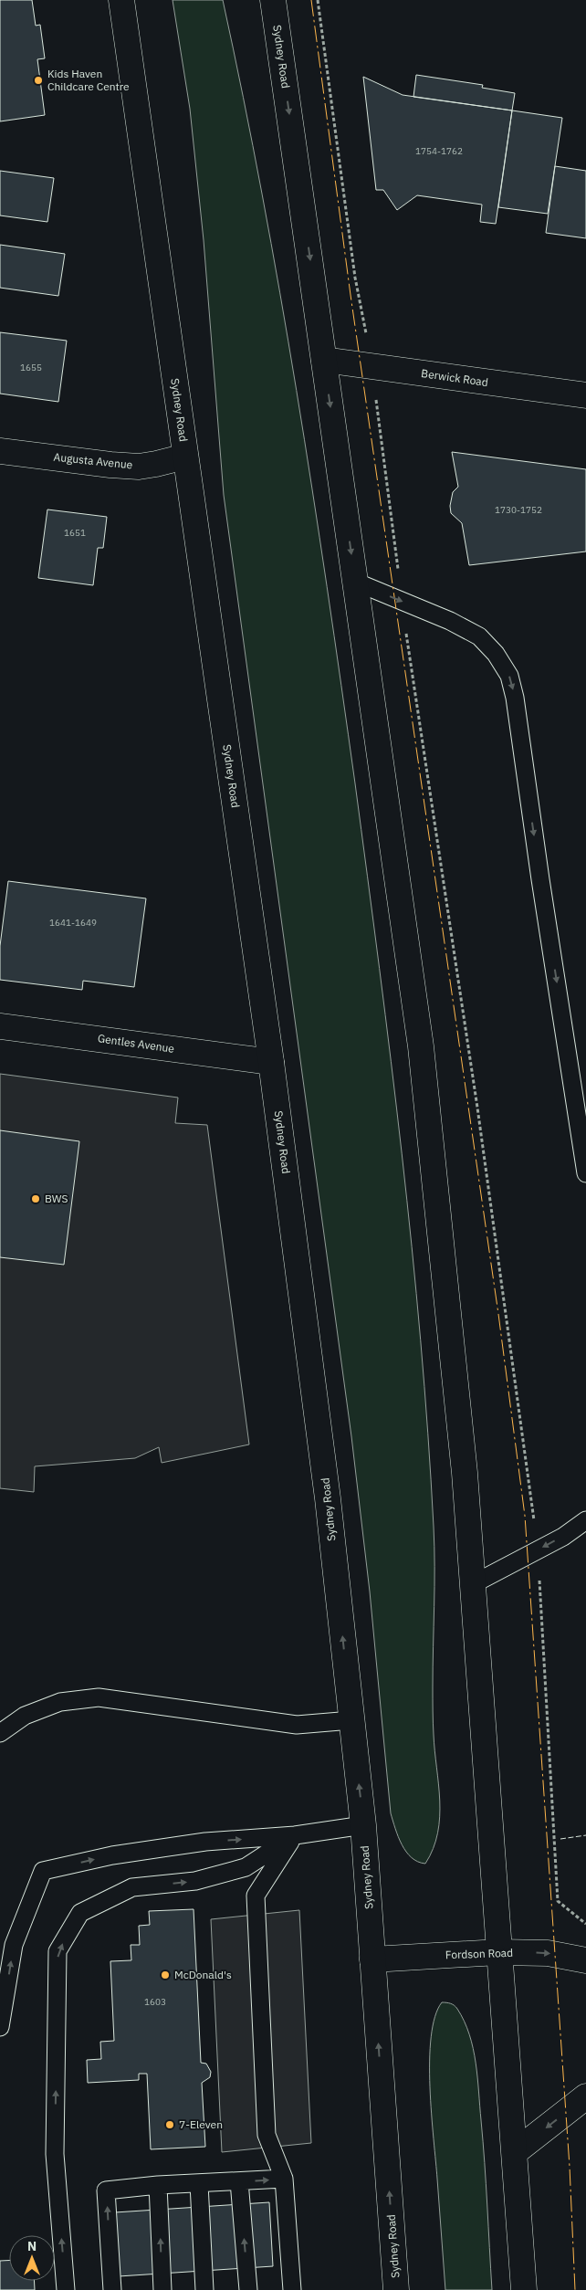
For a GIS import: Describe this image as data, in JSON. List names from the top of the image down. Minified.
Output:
{"streets":{"main road":["Sydney Road","Berwick Road","Augusta Avenue","Gentles Avenue","Fordson Road"]},"crossings":[["Sydney Road","Berwick Road"],["Sydney Road","Augusta Avenue"],["Sydney Road","Gentles Avenue"],["Sydney Road","Fordson Road"]],"one_way":["Fordson Road"],"places":["Kids Haven Childcare Centre","BWS","McDonald's","7-Eleven"],"house_numbers":["1754-1762","1655","1730-1752","1651","1641-1649","1603"],"north":"top"}
